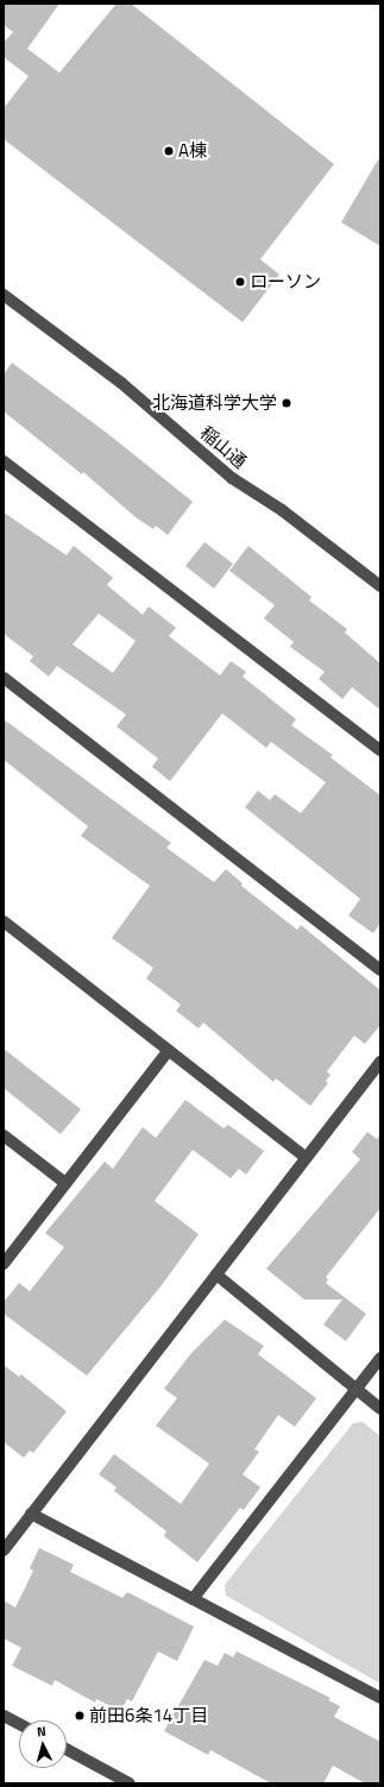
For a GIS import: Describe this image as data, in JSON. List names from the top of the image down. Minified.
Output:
{"streets":{"street":["稲山通"]},"places":["A棟","ローソン","北海道科学大学","前田6条14丁目"],"north":"top"}
